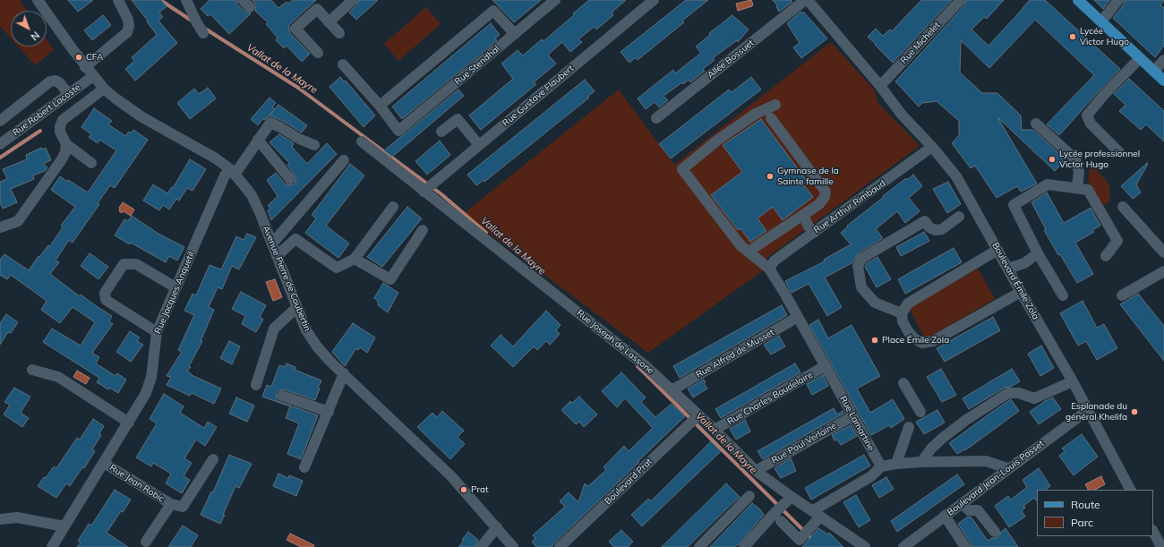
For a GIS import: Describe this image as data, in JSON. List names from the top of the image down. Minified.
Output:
{"streets":{"street":["Rue Michelet","Allée Bossuet","Rue Stendhal","Rue Gustave Flaubert","Rue Robert Lacoste","Rue Arthur Rimbaud","Avenue Pierre de Coubertin","Boulevard Émile Zola","Rue Jacques Anquetil","Rue Joseph de Lassone","Rue Alfred de Musset","Rue Charles Baudelaire","Rue Lamartine","Rue Paul Verlaine","Boulevard Jean-Louis Passet","Boulevard Prat","Rue Jean Robic"]},"crossings":[["Rue Michelet","Boulevard Émile Zola"],["Allée Bossuet","Boulevard Émile Zola"],["Rue Gustave Flaubert","Rue Joseph de Lassone"],["Rue Robert Lacoste","Avenue Pierre de Coubertin"],["Rue Arthur Rimbaud","Boulevard Émile Zola"],["Rue Arthur Rimbaud","Rue Lamartine"],["Avenue Pierre de Coubertin","Rue Jacques Anquetil"],["Boulevard Émile Zola","Boulevard Jean-Louis Passet"],["Rue Jacques Anquetil","Rue Jean Robic"],["Rue Joseph de Lassone","Rue Alfred de Musset"],["Rue Joseph de Lassone","Rue Charles Baudelaire"],["Rue Joseph de Lassone","Rue Paul Verlaine"],["Rue Joseph de Lassone","Boulevard Prat"],["Rue Alfred de Musset","Rue Lamartine"],["Rue Charles Baudelaire","Rue Lamartine"],["Rue Lamartine","Rue Paul Verlaine"]],"water":["Vallat de la Mayre"],"places":["Lycée Victor Hugo","CFA","Lycée professionnel Victor Hugo","Gymnase de la Sainte famille","Place Émile Zola","Esplanade du général Khelifa","Prat"],"legend":["Route","Parc"],"north":"bottom right"}
